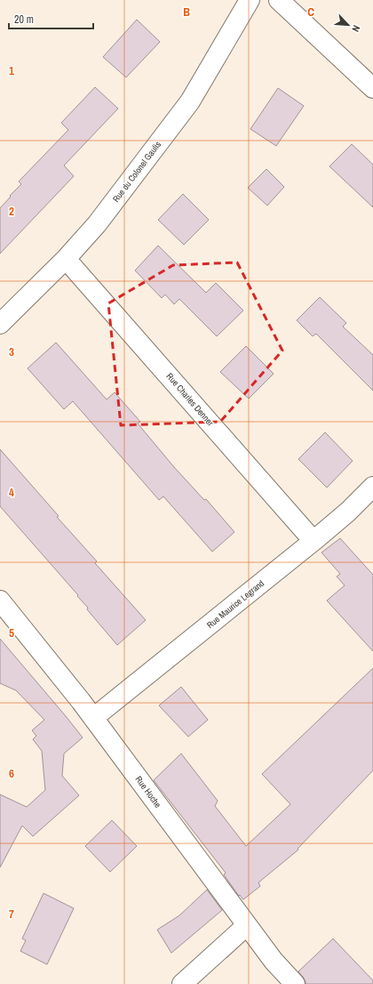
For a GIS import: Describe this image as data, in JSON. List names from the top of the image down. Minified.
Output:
{"streets":{"street":["Rue du Colonel Gaulis","Rue Charles Denner","Rue Maurice Legrand","Rue Hoche"]},"crossings":[["Rue du Colonel Gaulis","Rue Charles Denner"],["Rue Charles Denner","Rue Maurice Legrand"],["Rue Maurice Legrand","Rue Hoche"]],"scale_bar":"20 m","north":"bottom right","grid":{"columns":["B","C"],"rows":["1","2","3","4","5","6","7"]}}
